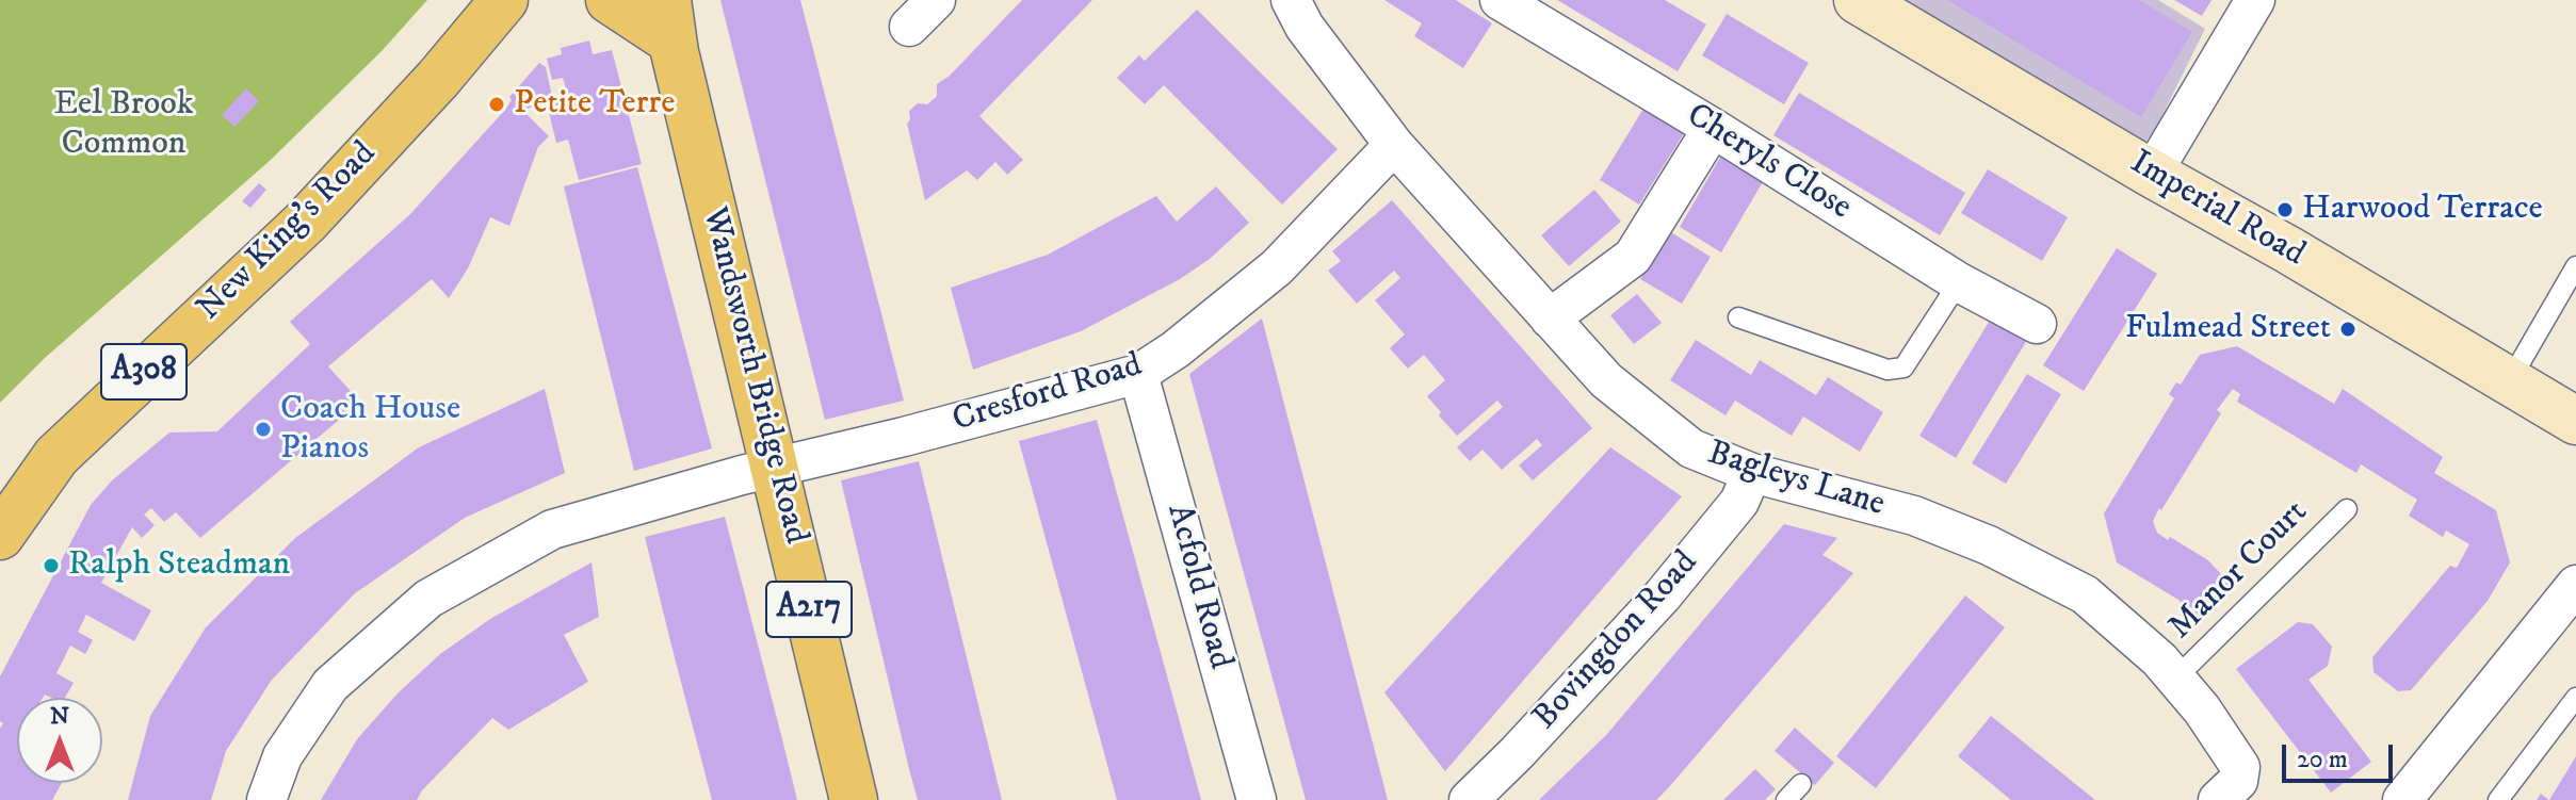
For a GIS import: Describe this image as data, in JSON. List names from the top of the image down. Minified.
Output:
{"streets":{"main road":["New King's Road","A308","Wandsworth Bridge Road","A217"],"street":["Cheryls Close","Imperial Road","Cresford Road","Bagleys Lane","Acfold Road","Bovingdon Road"],"lane":["Manor Court"]},"crossings":[["Wandsworth Bridge Road","Cresford Road"],["Cresford Road","Bagleys Lane"],["Cresford Road","Acfold Road"],["Bagleys Lane","Manor Court"],["Bagleys Lane","Bovingdon Road"]],"parks":["Eel Brook Common"],"places":["Petite Terre","Harwood Terrace","Fulmead Street","Coach House Pianos","Ralph Steadman"],"scale_bar":"20 m","north":"top"}
